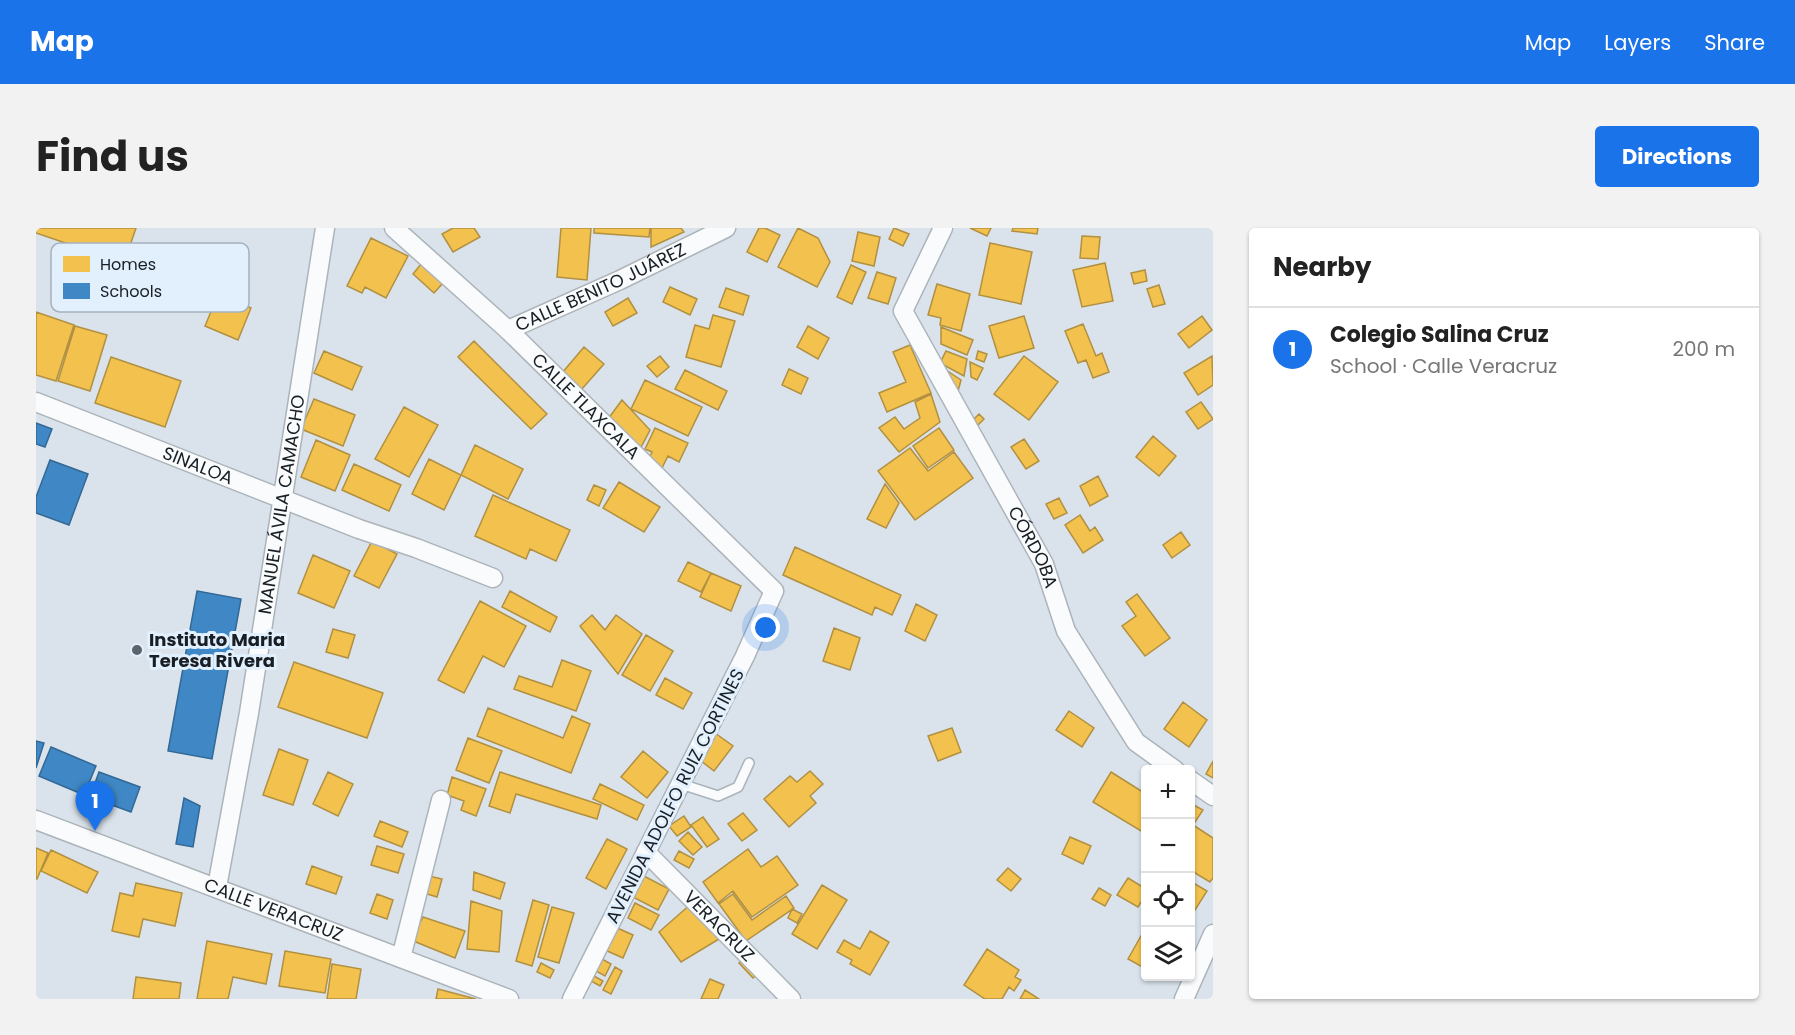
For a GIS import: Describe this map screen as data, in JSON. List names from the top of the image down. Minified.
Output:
{"streets":{"street":["CALLE BENITO JUÁREZ","CALLE TLAXCALA","SINALOA","MANUEL ÁVILA CAMACHO","CÓRDOBA","AVENIDA ADOLFO RUIZ CORTINES","CALLE VERACRUZ","VERACRUZ"]},"crossings":[["CALLE BENITO JUÁREZ","CALLE TLAXCALA"],["CALLE TLAXCALA","AVENIDA ADOLFO RUIZ CORTINES"],["SINALOA","MANUEL ÁVILA CAMACHO"],["MANUEL ÁVILA CAMACHO","CALLE VERACRUZ"],["AVENIDA ADOLFO RUIZ CORTINES","VERACRUZ"]],"places":["Instituto Maria Teresa Rivera"],"legend":["Homes","Schools"],"page":{"header":"Map","nav":["Map","Layers","Share"],"title":"Find us","buttons":"Directions","heading":"Nearby","list":[{"mark":"1","name":"Colegio Salina Cruz","note":"School · Calle Veracruz","value":"200 m"}],"map_buttons":["+","−"],"pins":"1"}}
